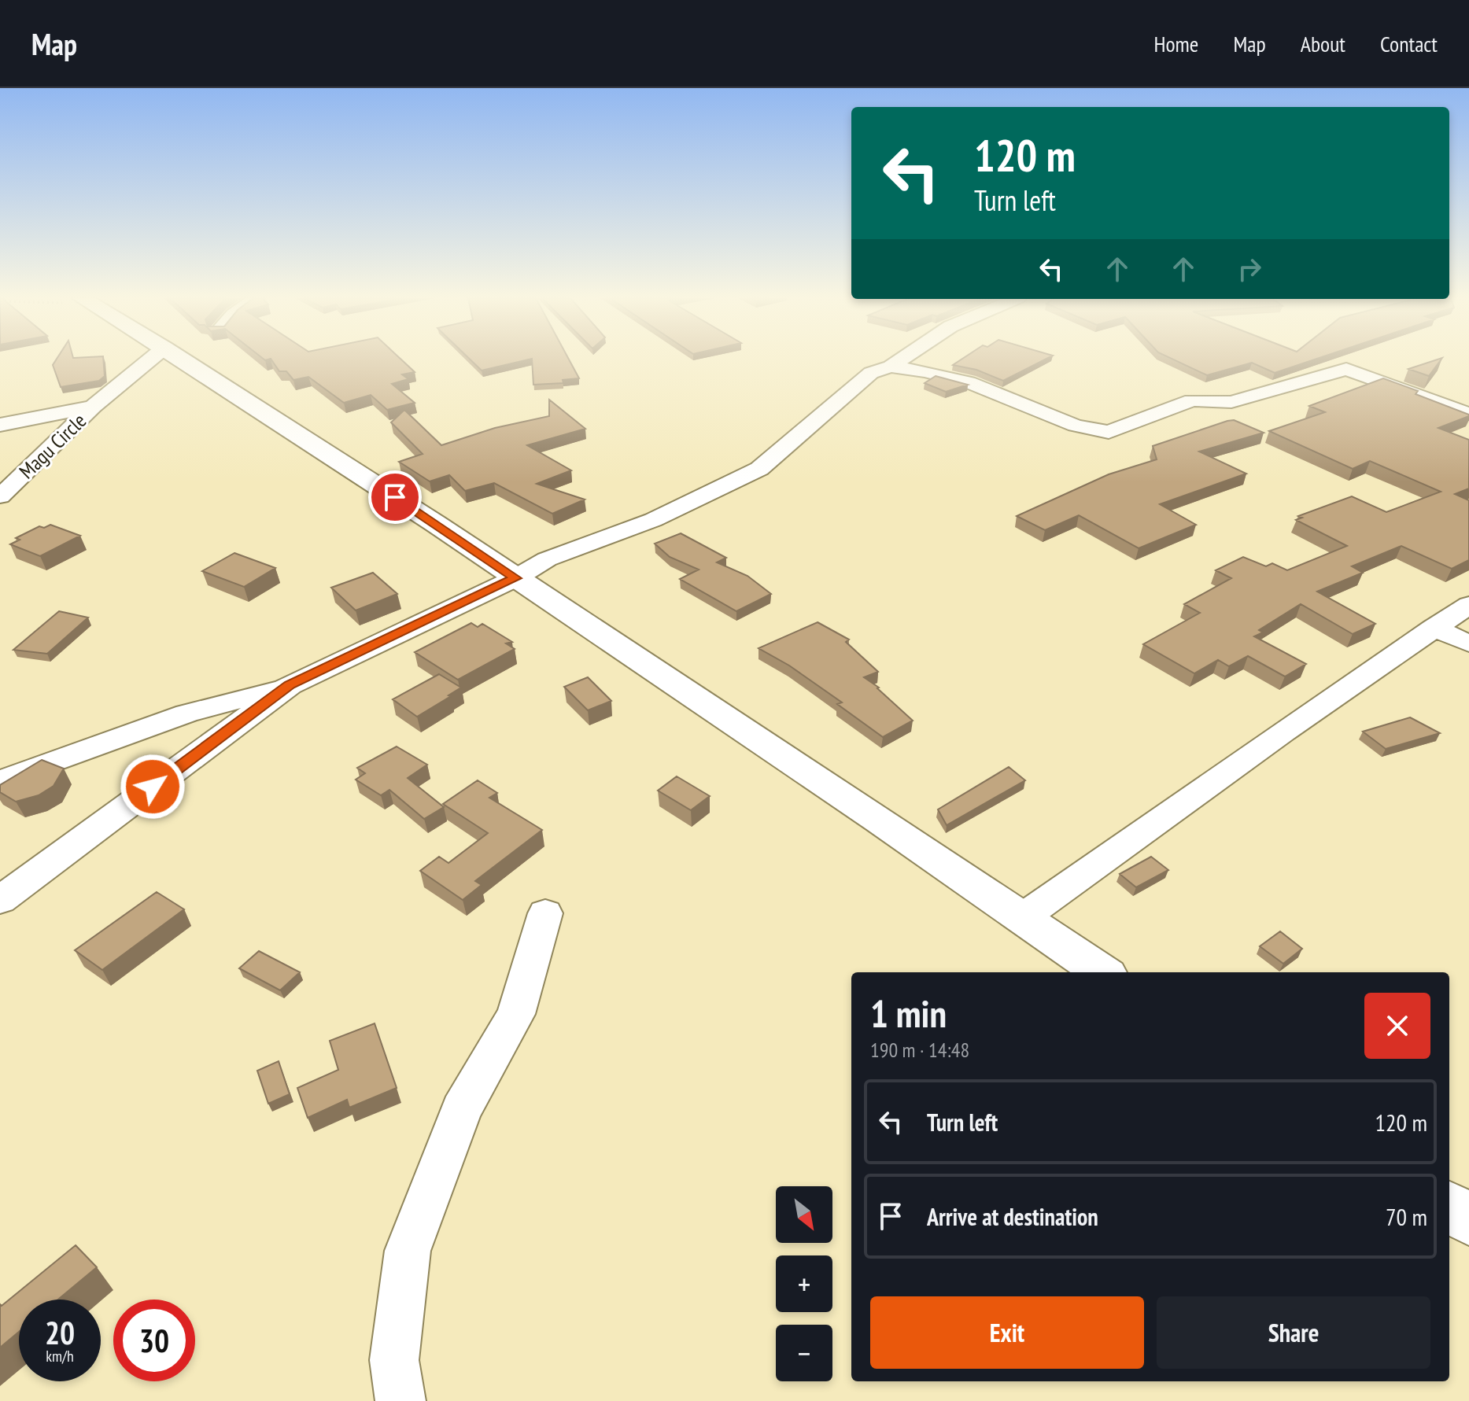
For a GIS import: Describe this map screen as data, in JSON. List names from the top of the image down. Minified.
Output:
{"streets":{"street":["Magu Circle"]},"north":"bottom right","page":{"header":"Map","nav":["Home","Map","About","Contact"],"turn":["120 m","Turn left"],"heading":["1 min","190 m · 14:48"],"list":[{"name":"Turn left","value":"120 m"},{"name":"Arrive at destination","value":"70 m"}],"map_buttons":["+","−"],"buttons":["Exit","Share"],"speed":"20 km/h","limit":"30"}}
